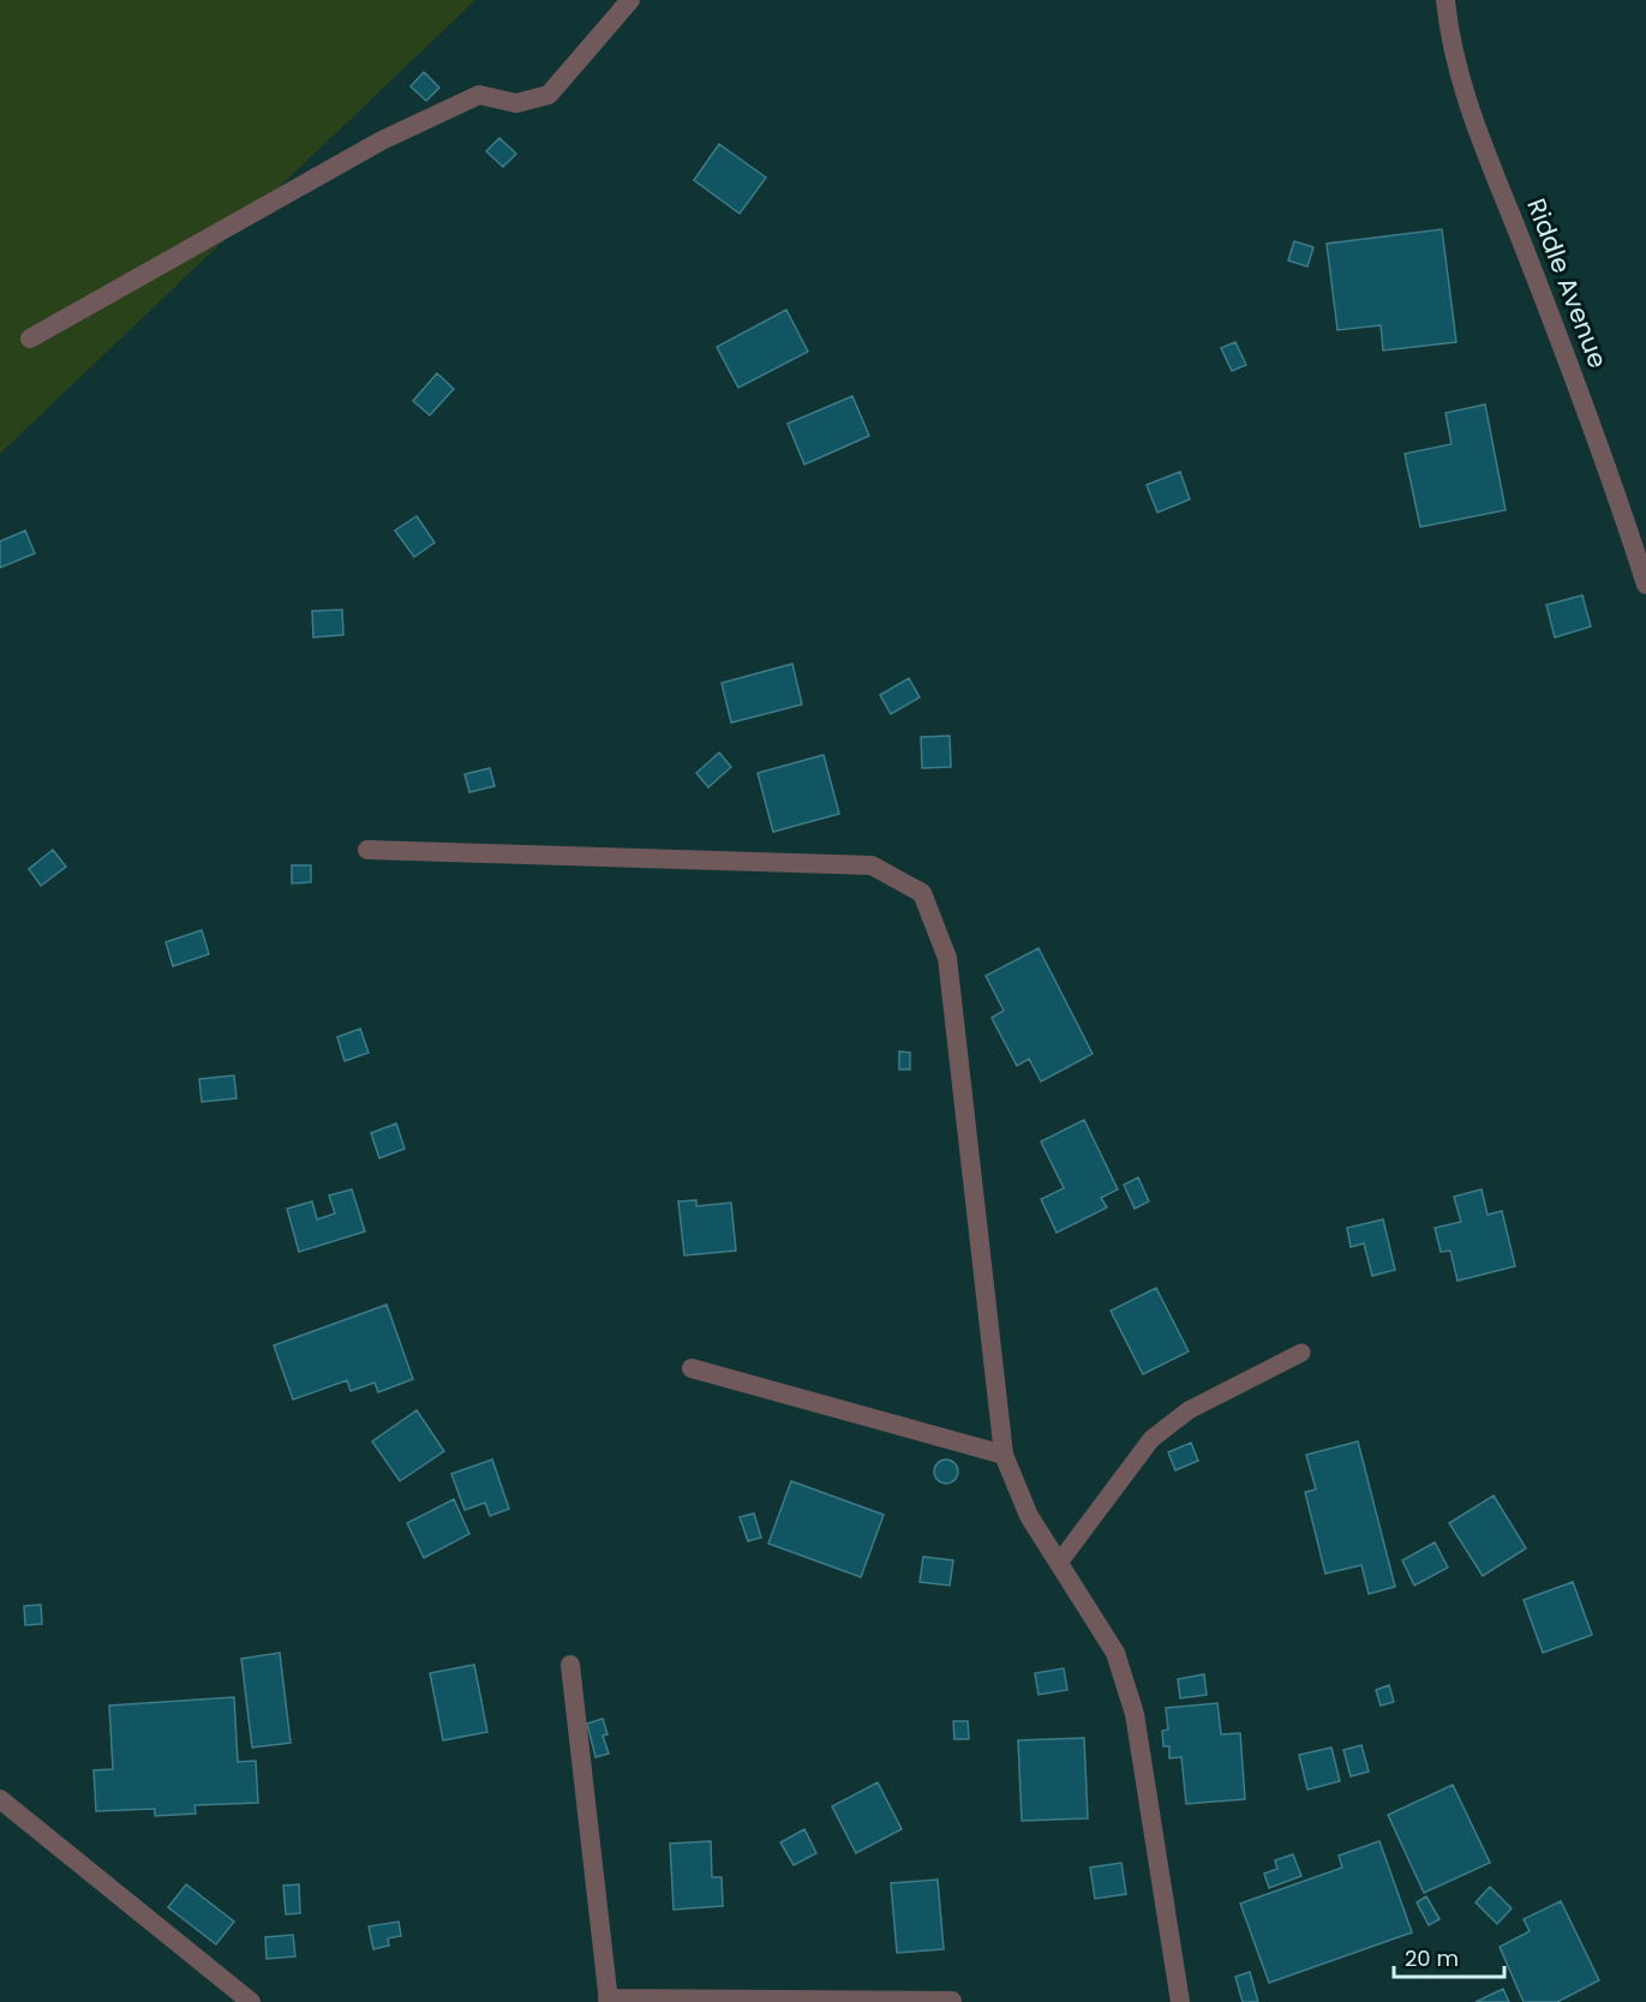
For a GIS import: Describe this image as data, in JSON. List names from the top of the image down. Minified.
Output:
{"streets":{"street":["Riddle Avenue"]},"scale_bar":"20 m"}
